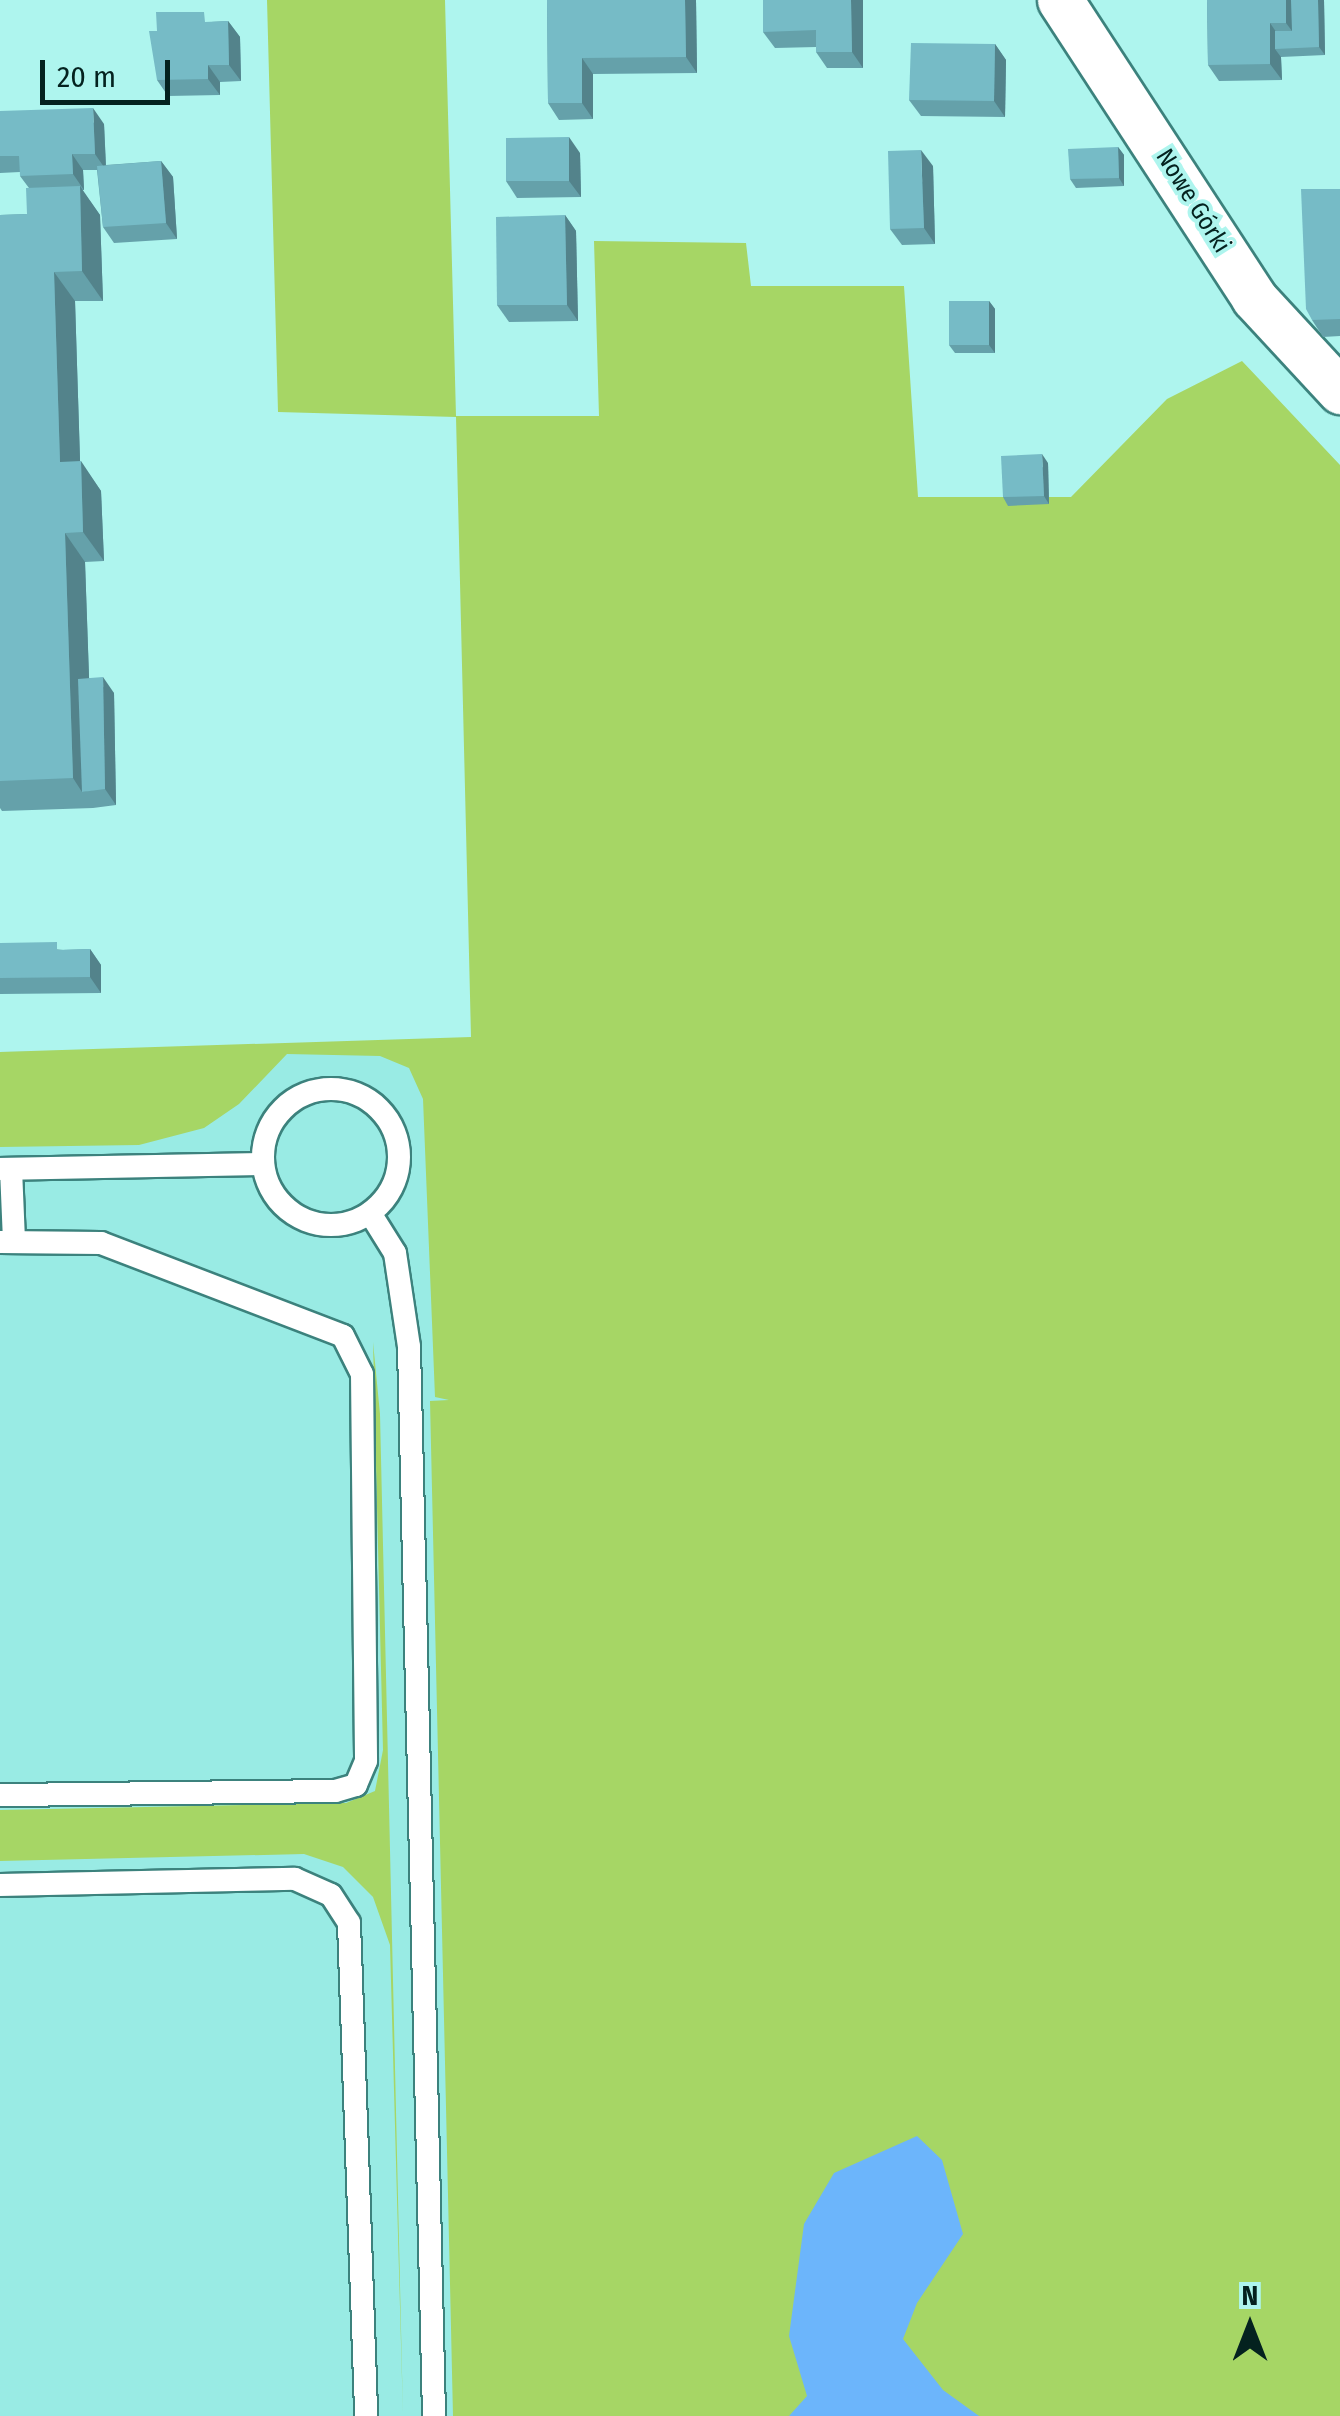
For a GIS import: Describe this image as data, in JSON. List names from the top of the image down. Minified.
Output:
{"streets":{"street":["Nowe Górki"]},"scale_bar":"20 m","north":"top"}
